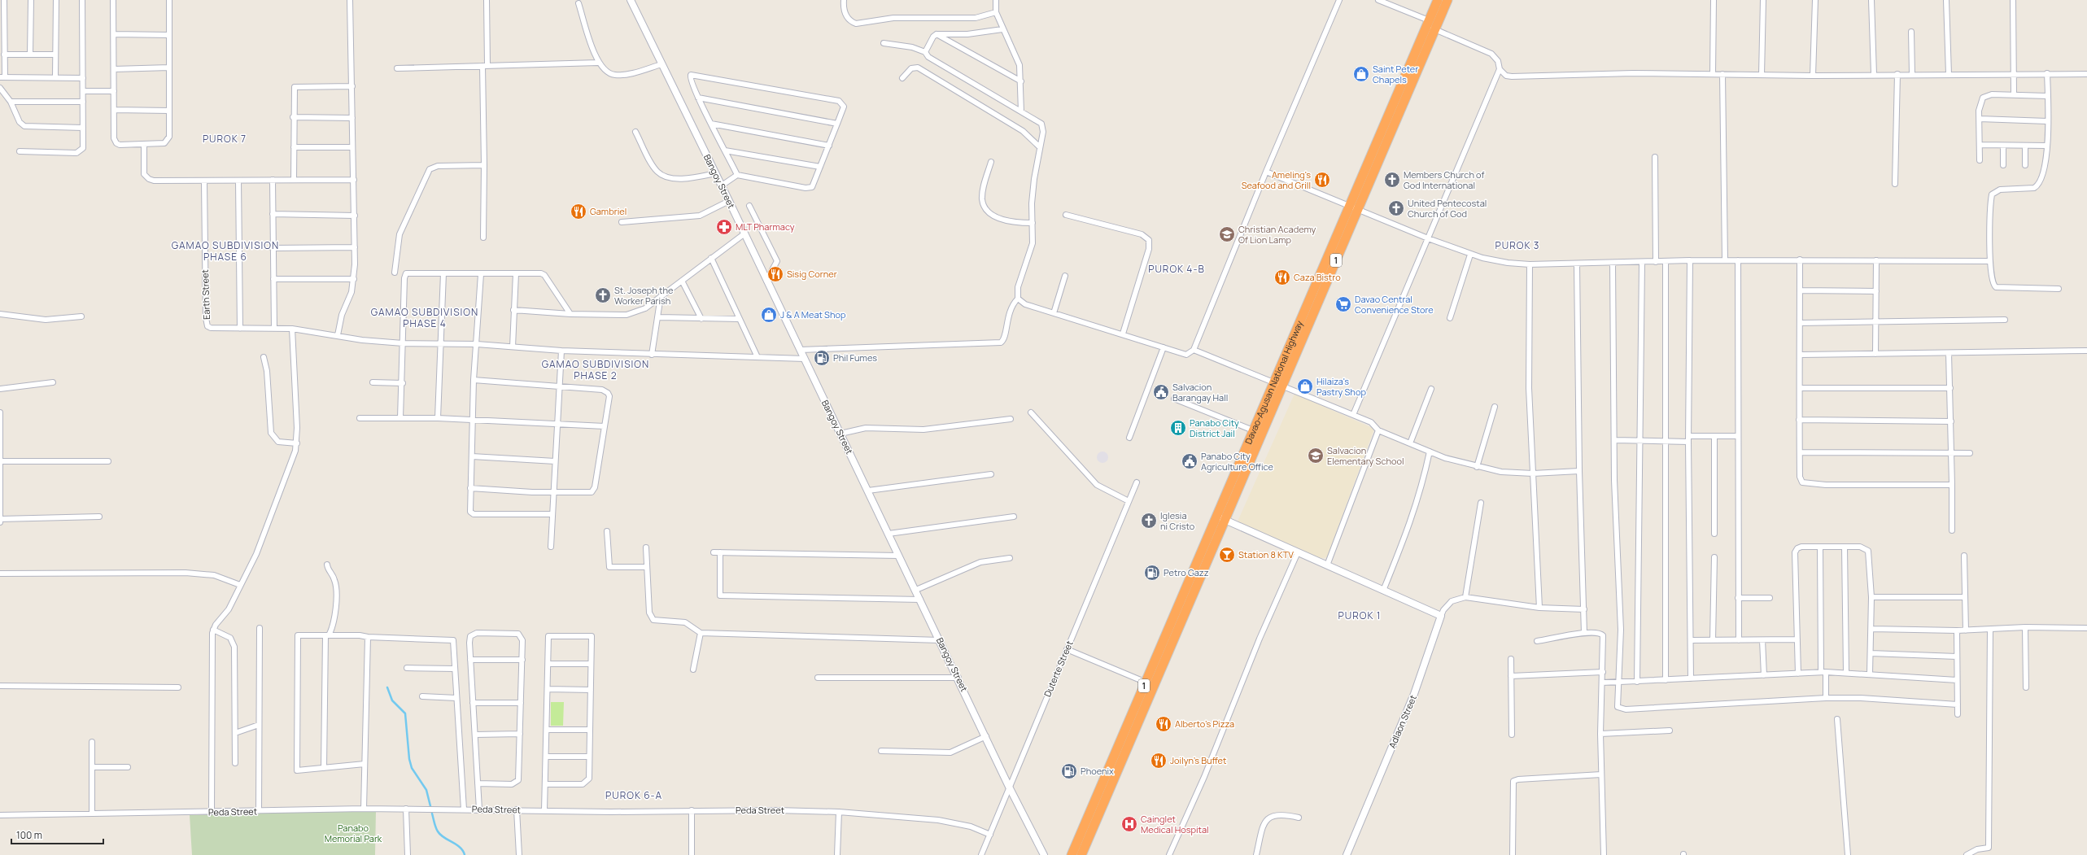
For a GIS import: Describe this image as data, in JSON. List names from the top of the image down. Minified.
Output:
{"streets":{"highway":["1","Davao-Agusan National Highway"],"street":["Bangoy Street","Earth Street","Duterte Street","Adlaon Street","Peda Street"]},"crossings":[["Bangoy Street","Duterte Street"],["Duterte Street","Peda Street"]],"districts":["PUROK 7","GAMAO SUBDIVISION PHASE 6","PUROK 3","PUROK 4-B","GAMAO SUBDIVISION PHASE 4","GAMAO SUBDIVISION PHASE 2","PUROK 1","PUROK 6-A"],"parks":["Panabo Memorial Park"],"places":{"shop":["Saint Peter Chapels","J & A Meat Shop","Hilaiza's Pastry Shop"],"restaurant":["Ameling's Seafood and Grill","Gambriel","Sisig Corner","Caza Bistro","Alberto's Pizza","Joilyn's Buffet"],"church":["Members Church of God International","United Pentecostal Church of God","St. Joseph the Worker Parish","Iglesia ni Cristo"],"pharmacy":["MLT Pharmacy"],"school or university":["Christian Academy Of Lion Lamp","Salvacion Elementary School"],"supermarket":["Davao Central Convenience Store"],"fuel station":["Phil Fumes","Petro Gazz","Phoenix"],"public building":["Salvacion Barangay Hall","Panabo City Agriculture Office"],"building":["Panabo City District Jail"],"bar":["Station 8 KTV"],"hospital":["Cainglet Medical Hospital"]},"scale_bar":"100 m"}
